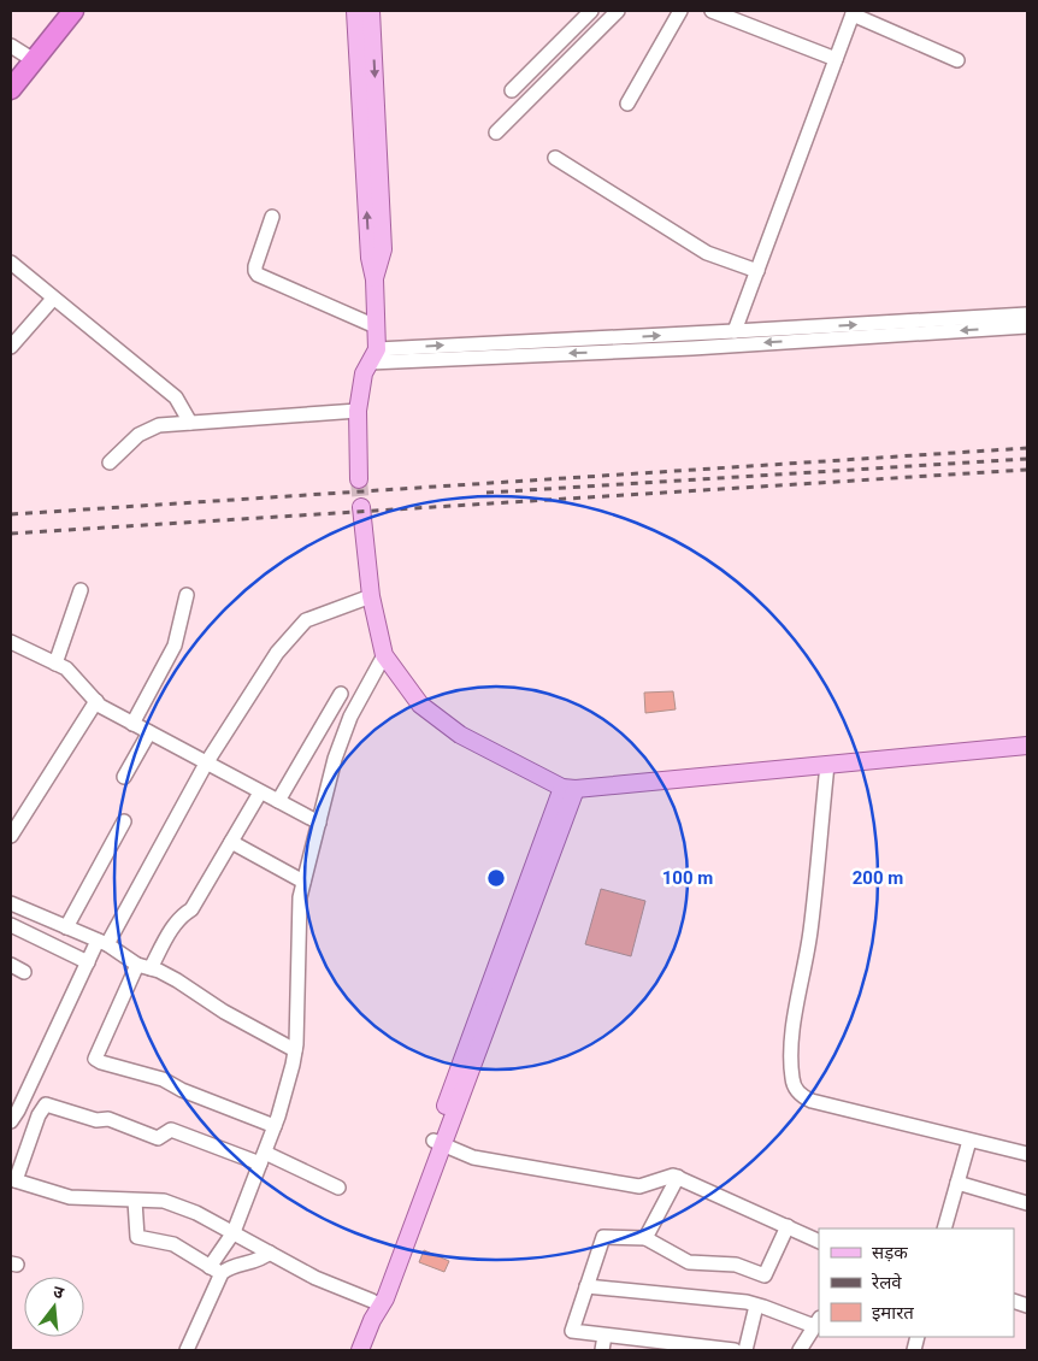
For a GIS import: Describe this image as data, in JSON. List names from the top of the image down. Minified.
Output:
{"legend":["सड़क","रेलवे","इमारत"],"north":"top","rings":["100 m","200 m"]}
